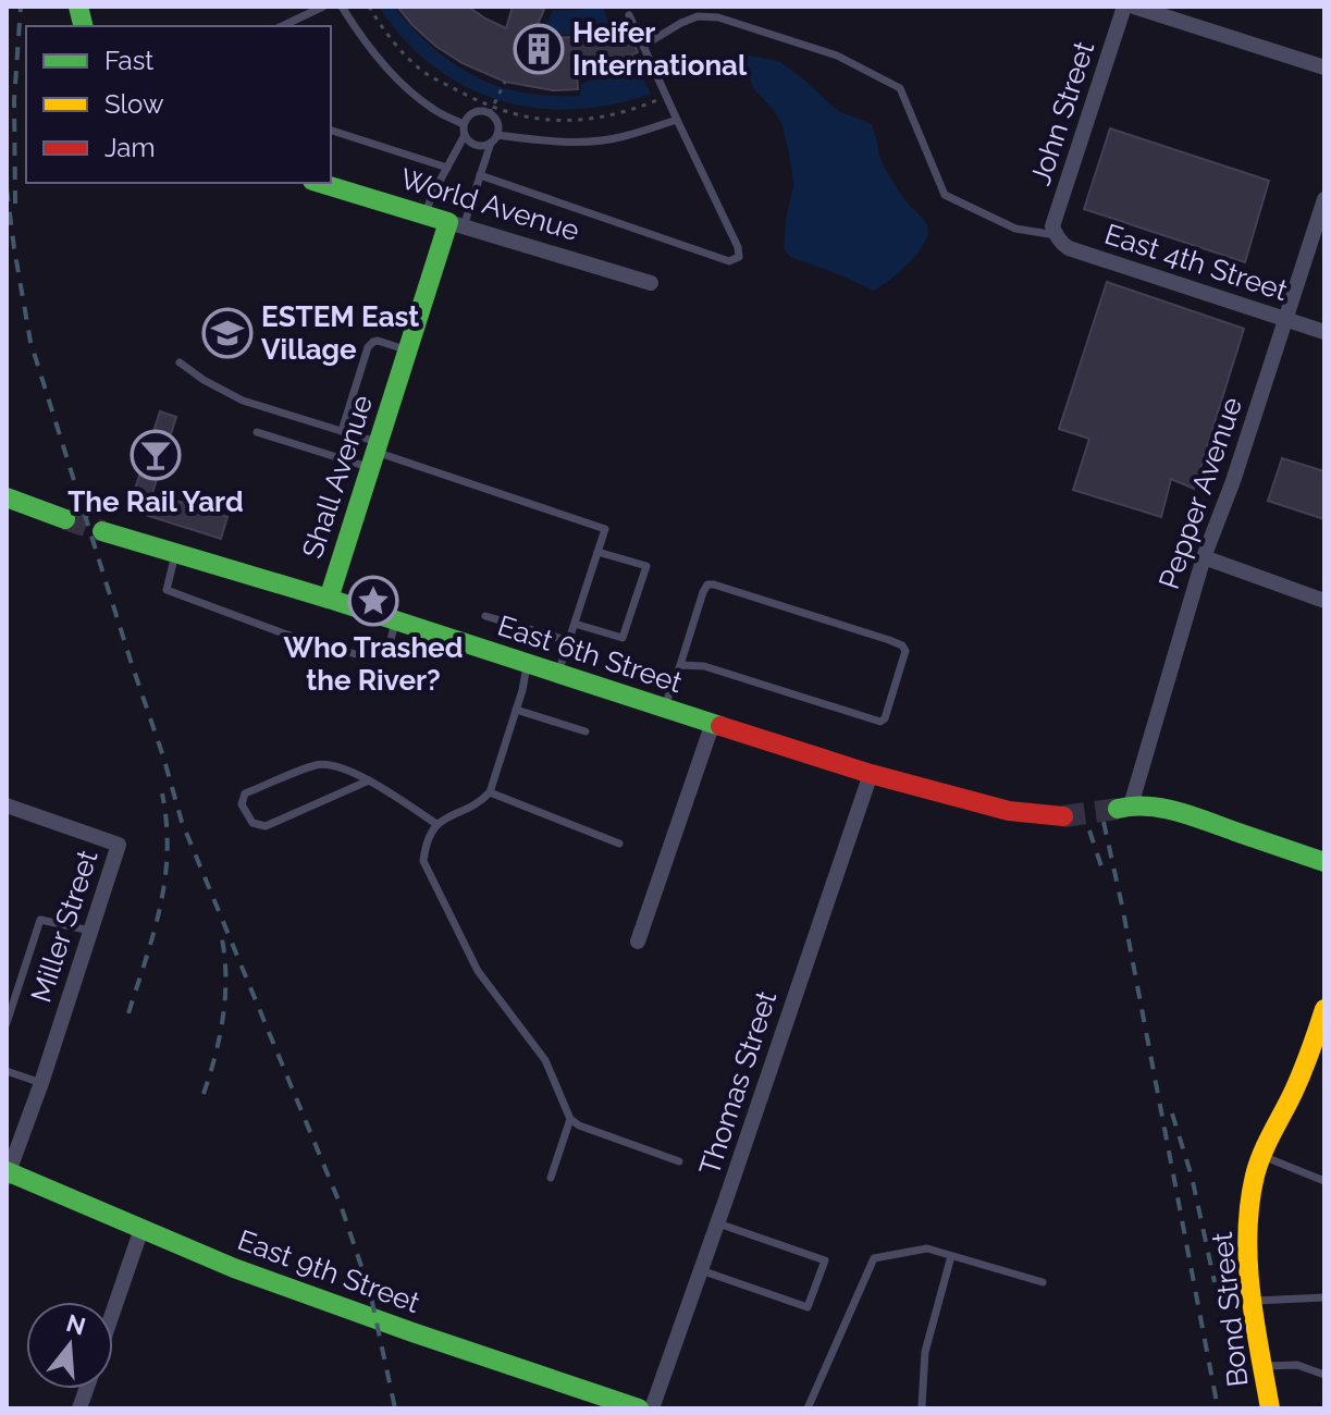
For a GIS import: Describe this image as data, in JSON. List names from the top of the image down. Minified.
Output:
{"streets":{"street":["John Street","World Avenue","East 4th Street","Shall Avenue","Pepper Avenue","East 6th Street","Miller Street","Thomas Street","East 9th Street","Bond Street"]},"crossings":[["John Street","East 4th Street"],["World Avenue","Shall Avenue"],["East 4th Street","Pepper Avenue"],["Shall Avenue","East 6th Street"],["East 6th Street","Thomas Street"],["Miller Street","East 9th Street"]],"places":{"building":["Heifer International"],"school or university":["ESTEM East Village"],"bar":["The Rail Yard"],"place":["Who Trashed the River?"]},"legend":["Fast","Slow","Jam"],"north":"top"}
